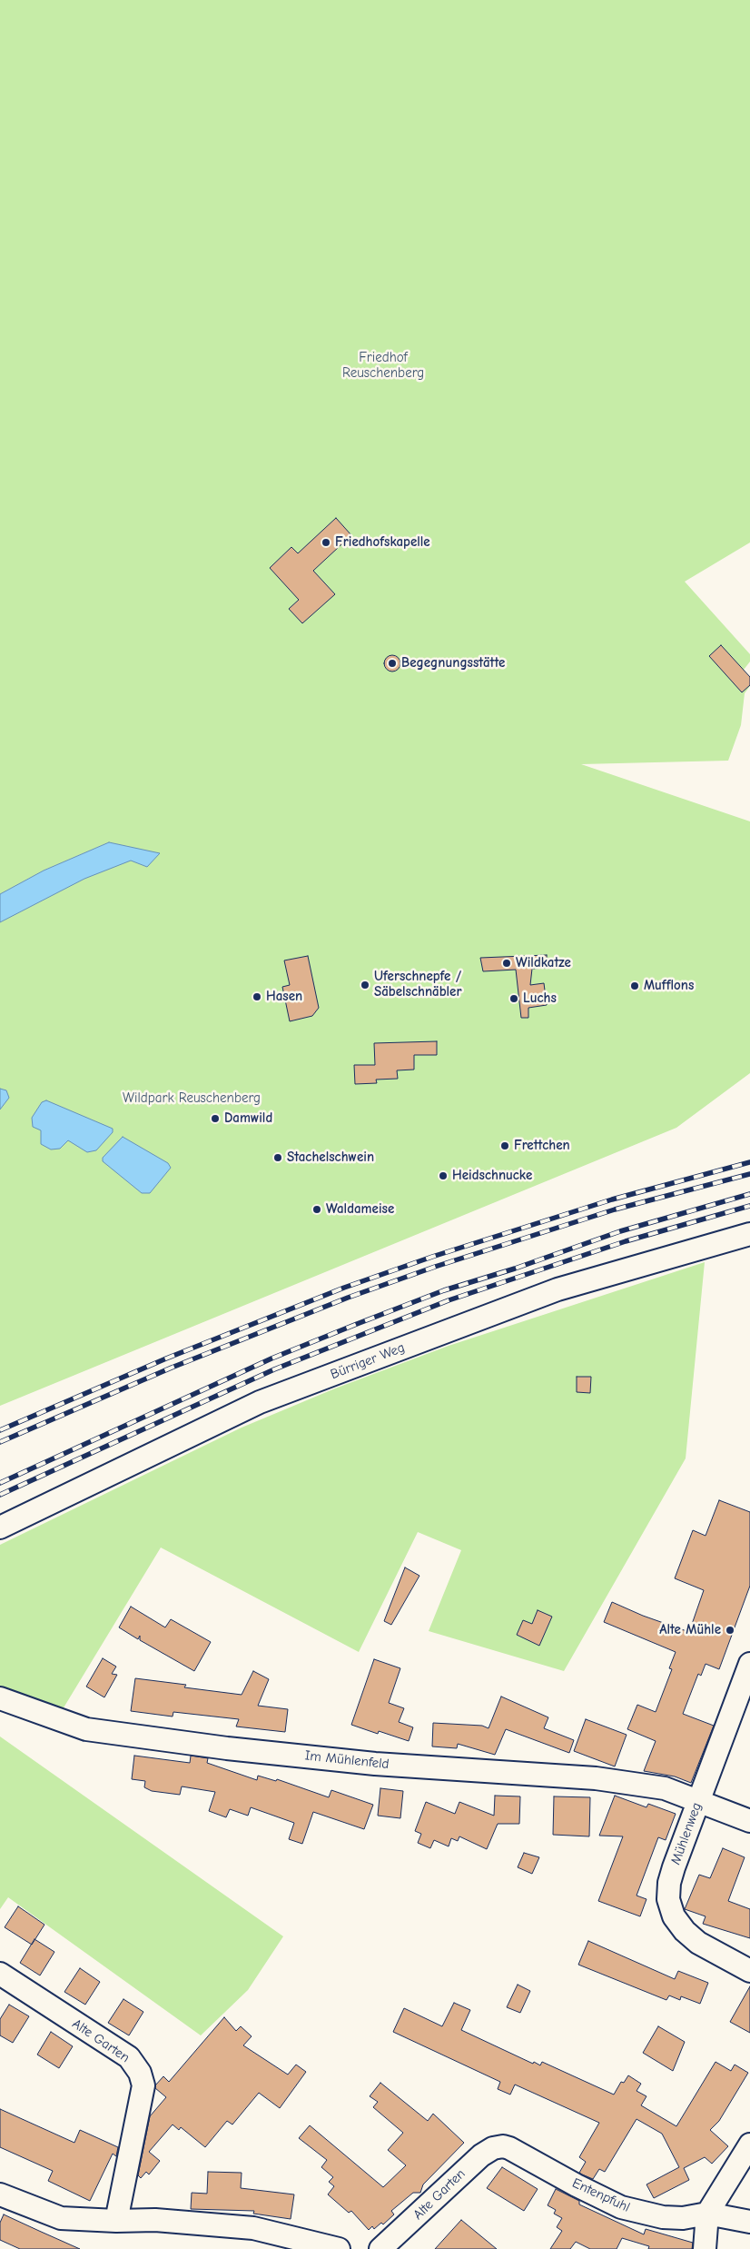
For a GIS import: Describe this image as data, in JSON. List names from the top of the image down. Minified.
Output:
{"streets":{"street":["Bürriger Weg","Im Mühlenfeld","Mühlenweg","Alte Garten","Entenpfuhl"]},"crossings":[["Im Mühlenfeld","Mühlenweg"],["Alte Garten","Entenpfuhl"]],"parks":["Friedhof Reuschenberg","Wildpark Reuschenberg"],"places":["Friedhofskapelle","Begegnungsstätte","Wildkatze","Uferschnepfe / Säbelschnäbler","Mufflons","Hasen","Luchs","Damwild","Frettchen","Stachelschwein","Heidschnucke","Waldameise","Alte Mühle"]}
